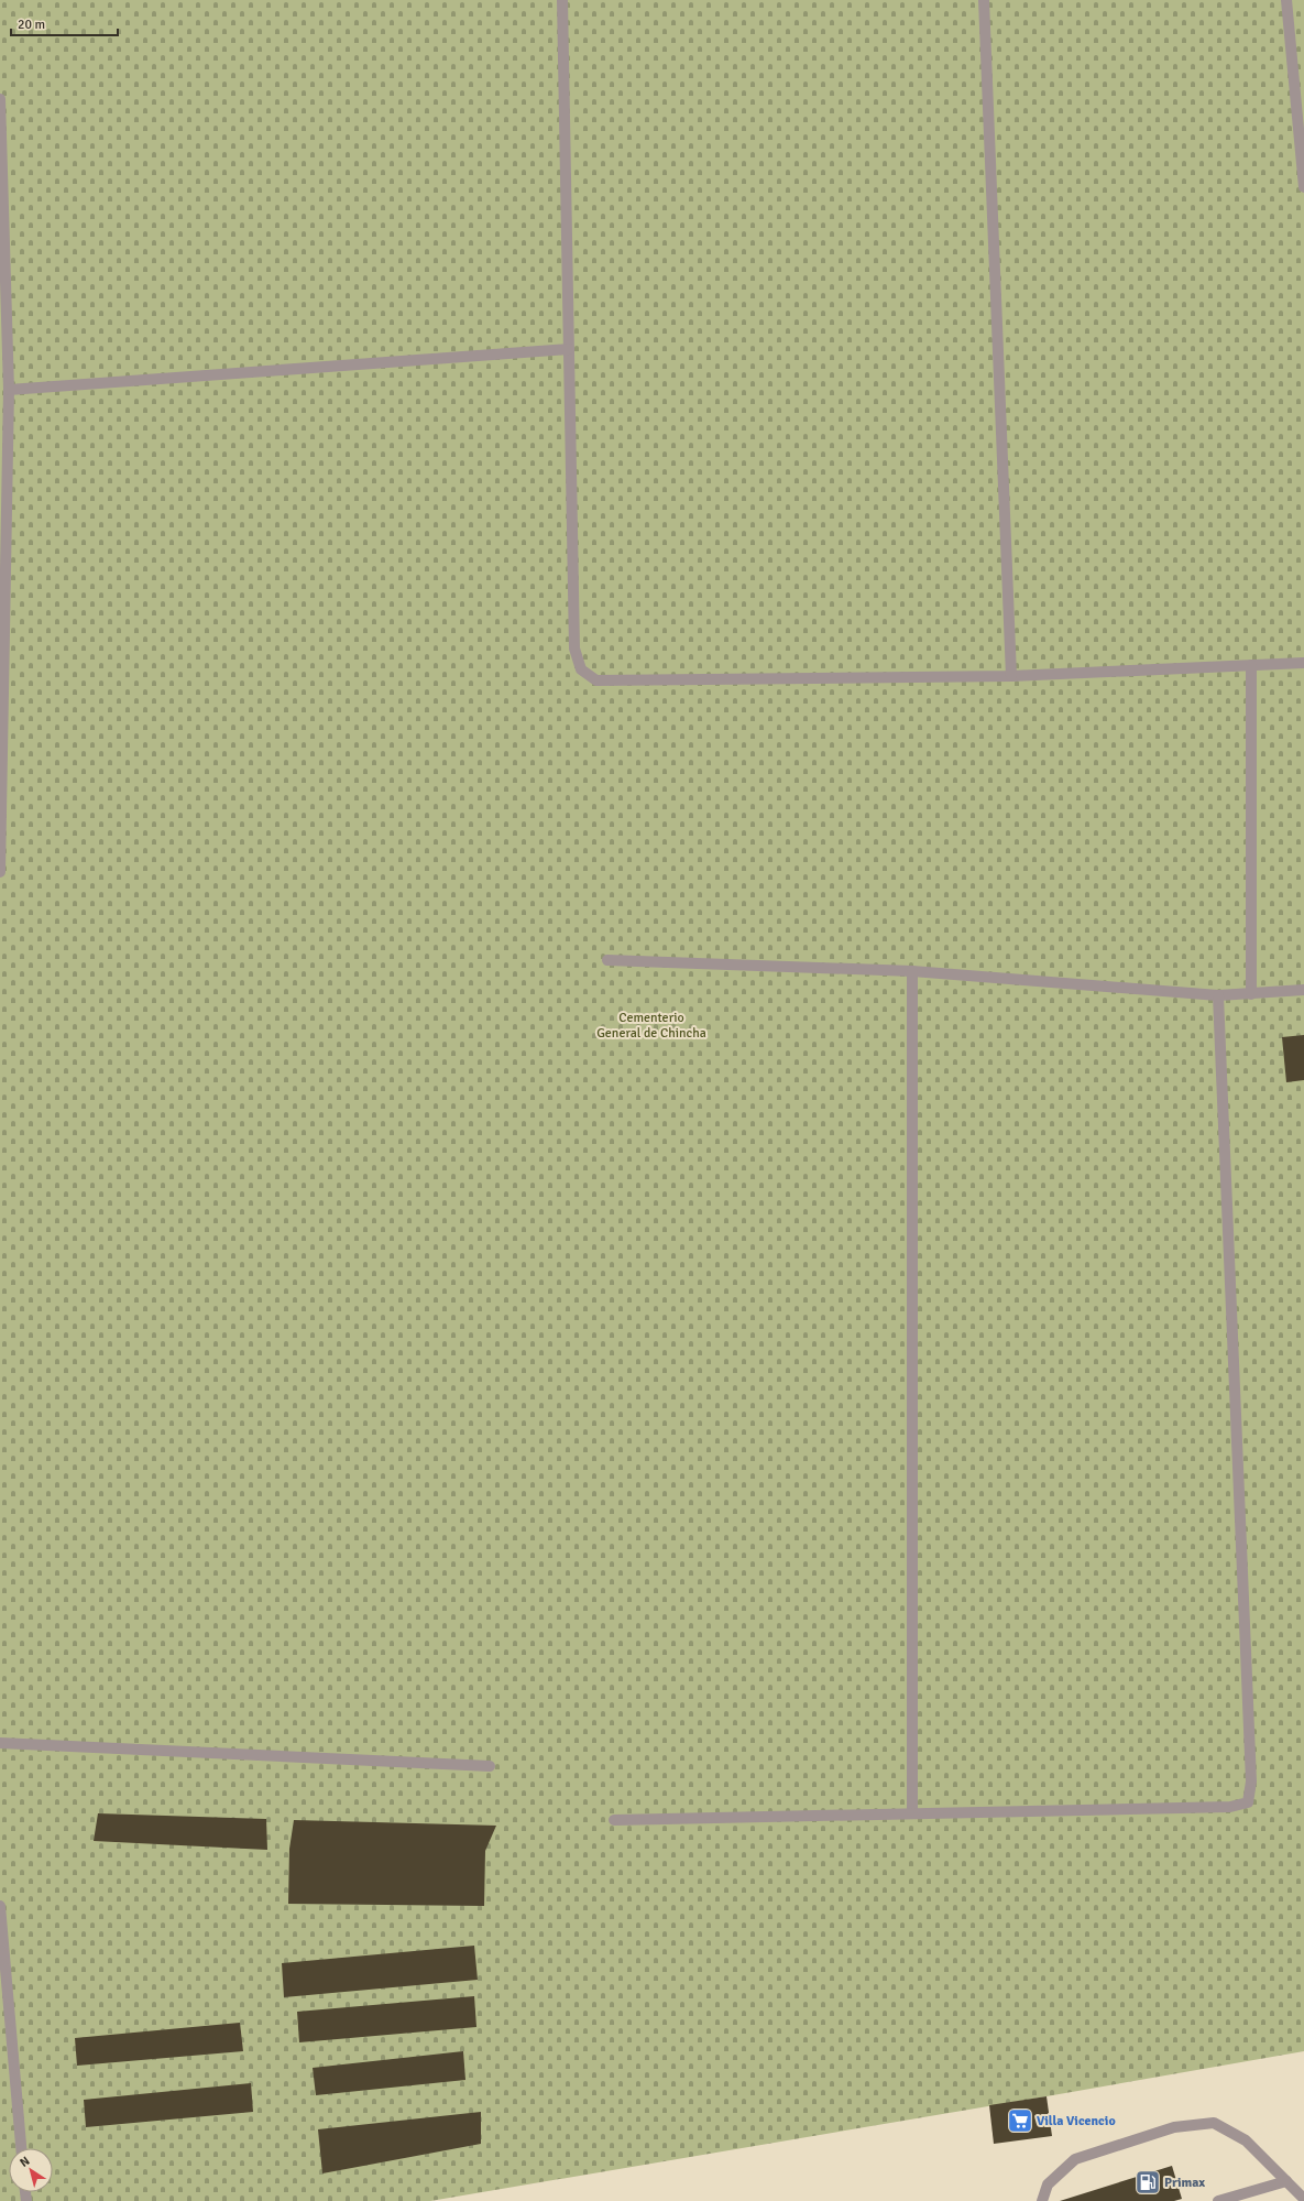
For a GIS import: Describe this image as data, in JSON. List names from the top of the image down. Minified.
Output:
{"parks":["Cementerio General de Chincha"],"places":{"supermarket":["Villa Vicencio"],"fuel station":["Primax"]},"scale_bar":"20 m","north":"top left"}
